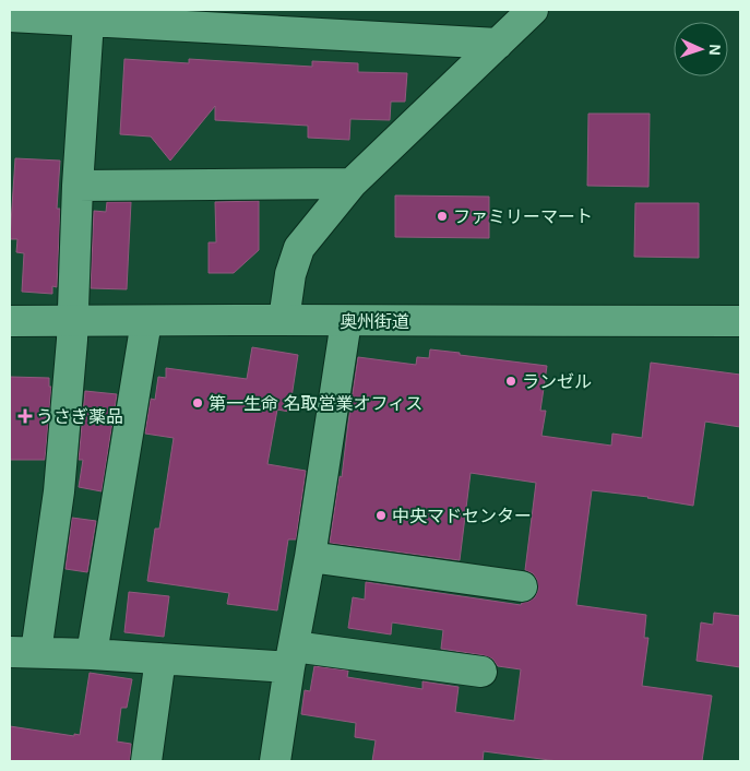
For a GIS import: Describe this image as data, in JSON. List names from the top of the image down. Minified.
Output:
{"streets":{"street":["奥州街道"]},"places":{"other":["ファミリーマート","ランゼル","第一生命 名取営業オフィス","中央マドセンター"],"health":["うさぎ薬品"]},"north":"right"}
